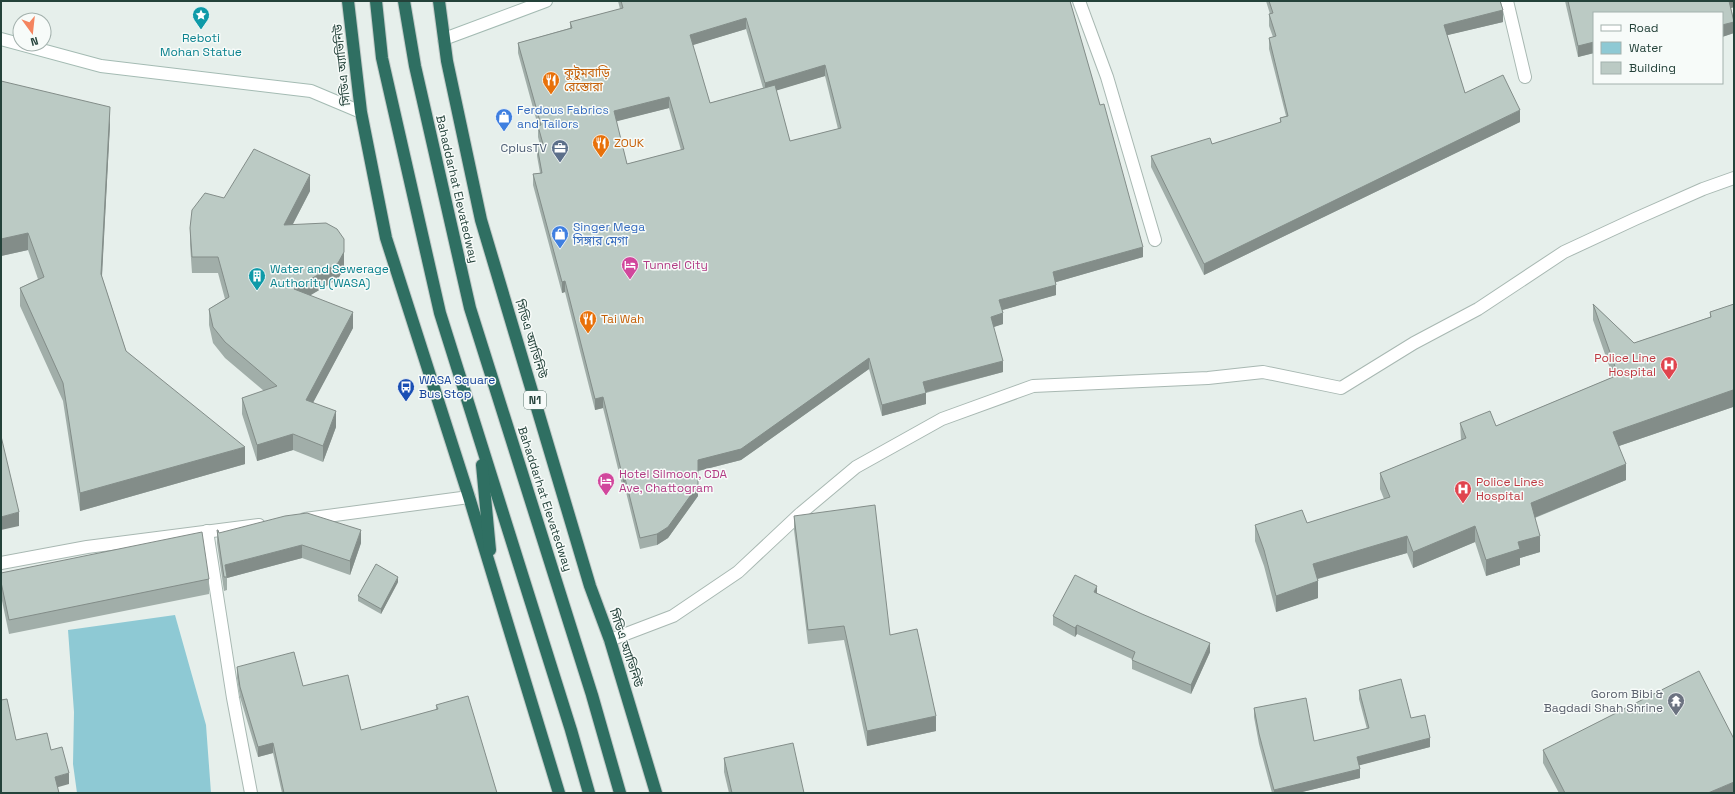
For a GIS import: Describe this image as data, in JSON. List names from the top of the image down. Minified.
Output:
{"streets":{"highway":["সিডিএ অ্যাভিনিউ","Bahaddarhat Elevatedway","N1"]},"places":{"place":["Reboti Mohan Statue"],"restaurant":["কুটুমবাড়ি রেস্তোরা","ZOUK","Tai Wah"],"shop":["Ferdous Fabrics and Tailors","Singer Mega সিঙ্গার মেগা"],"office":["CplusTV"],"hotel":["Tunnel City","Hotel Silmoon, CDA Ave, Chattogram"],"building":["Water and Sewerage Authority (WASA)"],"hospital":["Police Line Hospital","Police Lines Hospital"],"bus stop":["WASA Square Bus Stop"],"temple":["Gorom Bibi & Bagdadi Shah Shrine"]},"legend":["Road","Water","Building"],"north":"bottom"}
